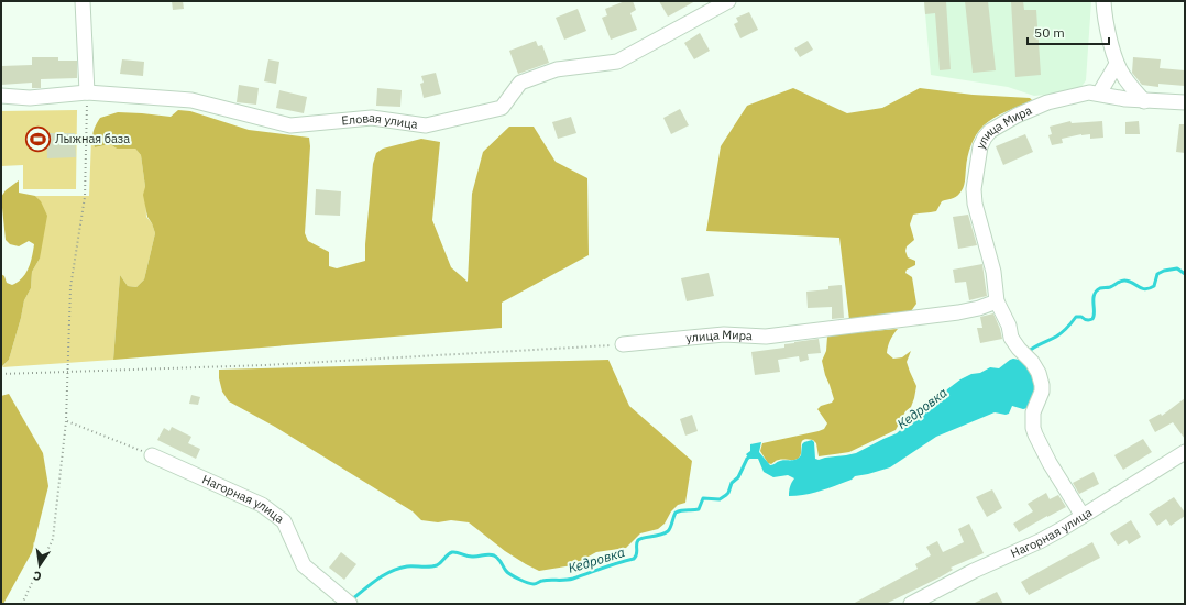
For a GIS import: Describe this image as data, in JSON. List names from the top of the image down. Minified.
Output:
{"streets":{"street":["Еловая улица","улица Мира","Нагорная улица"]},"crossings":[["улица Мира","Нагорная улица"]],"water":["Кедровка"],"places":{"sports":["Лыжная база"]},"scale_bar":"50 m","north":"bottom"}
